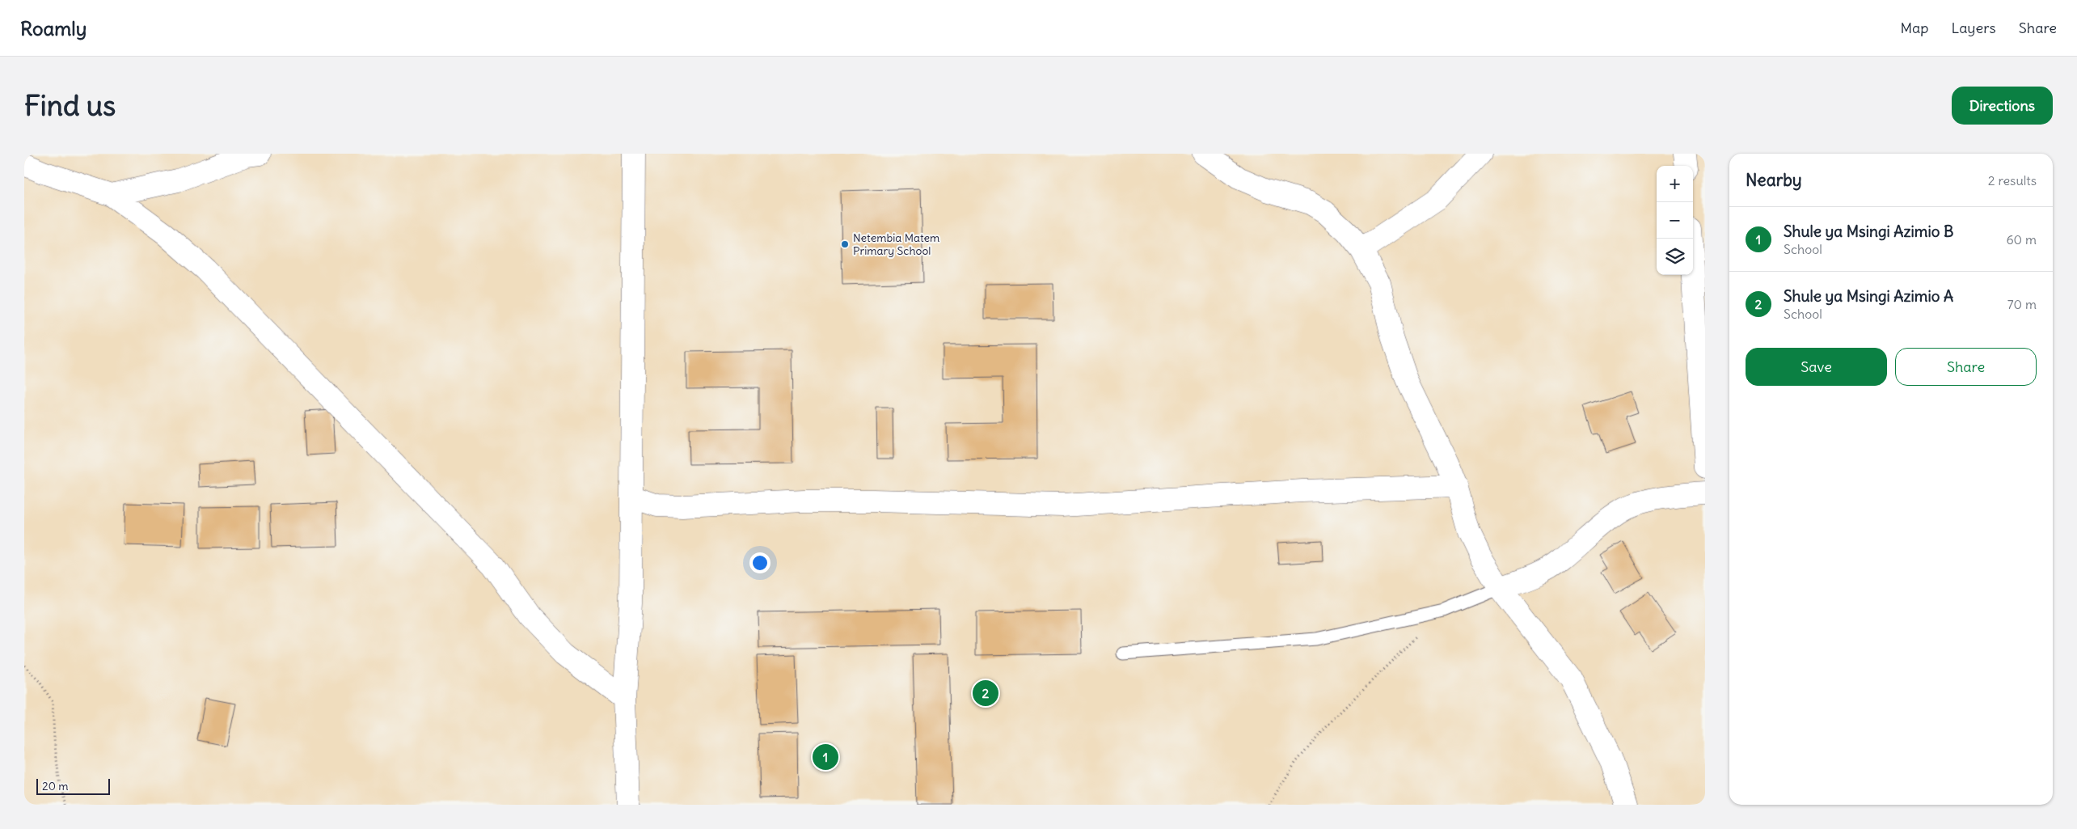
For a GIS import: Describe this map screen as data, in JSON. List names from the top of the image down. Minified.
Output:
{"places":["Netembia Matem Primary School"],"scale_bar":"20 m","page":{"header":"Roamly","nav":["Map","Layers","Share"],"buttons":["Directions",["Save","Share"]],"title":"Find us","heading":["Nearby","2 results"],"map_buttons":["+","−"],"list":[{"mark":"1","name":"Shule ya Msingi Azimio B","note":"School","value":"60 m"},{"mark":"2","name":"Shule ya Msingi Azimio A","note":"School","value":"70 m"}],"pins":["2","1"],"scale":"20 m"}}
